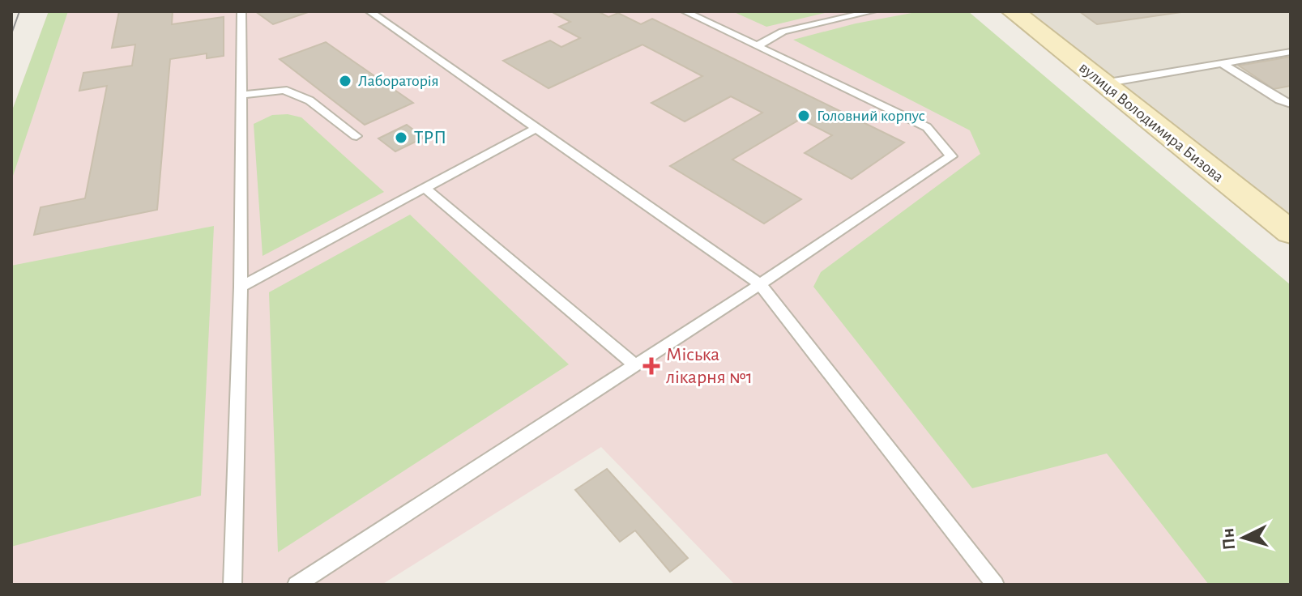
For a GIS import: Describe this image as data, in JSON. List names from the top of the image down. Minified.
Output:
{"streets":{"street":["вулиця Володимира Бизова"]},"places":{"other":["Лабораторія","Головний корпус","ТРП"],"health":["Міська лікарня №1"]},"north":"left"}
